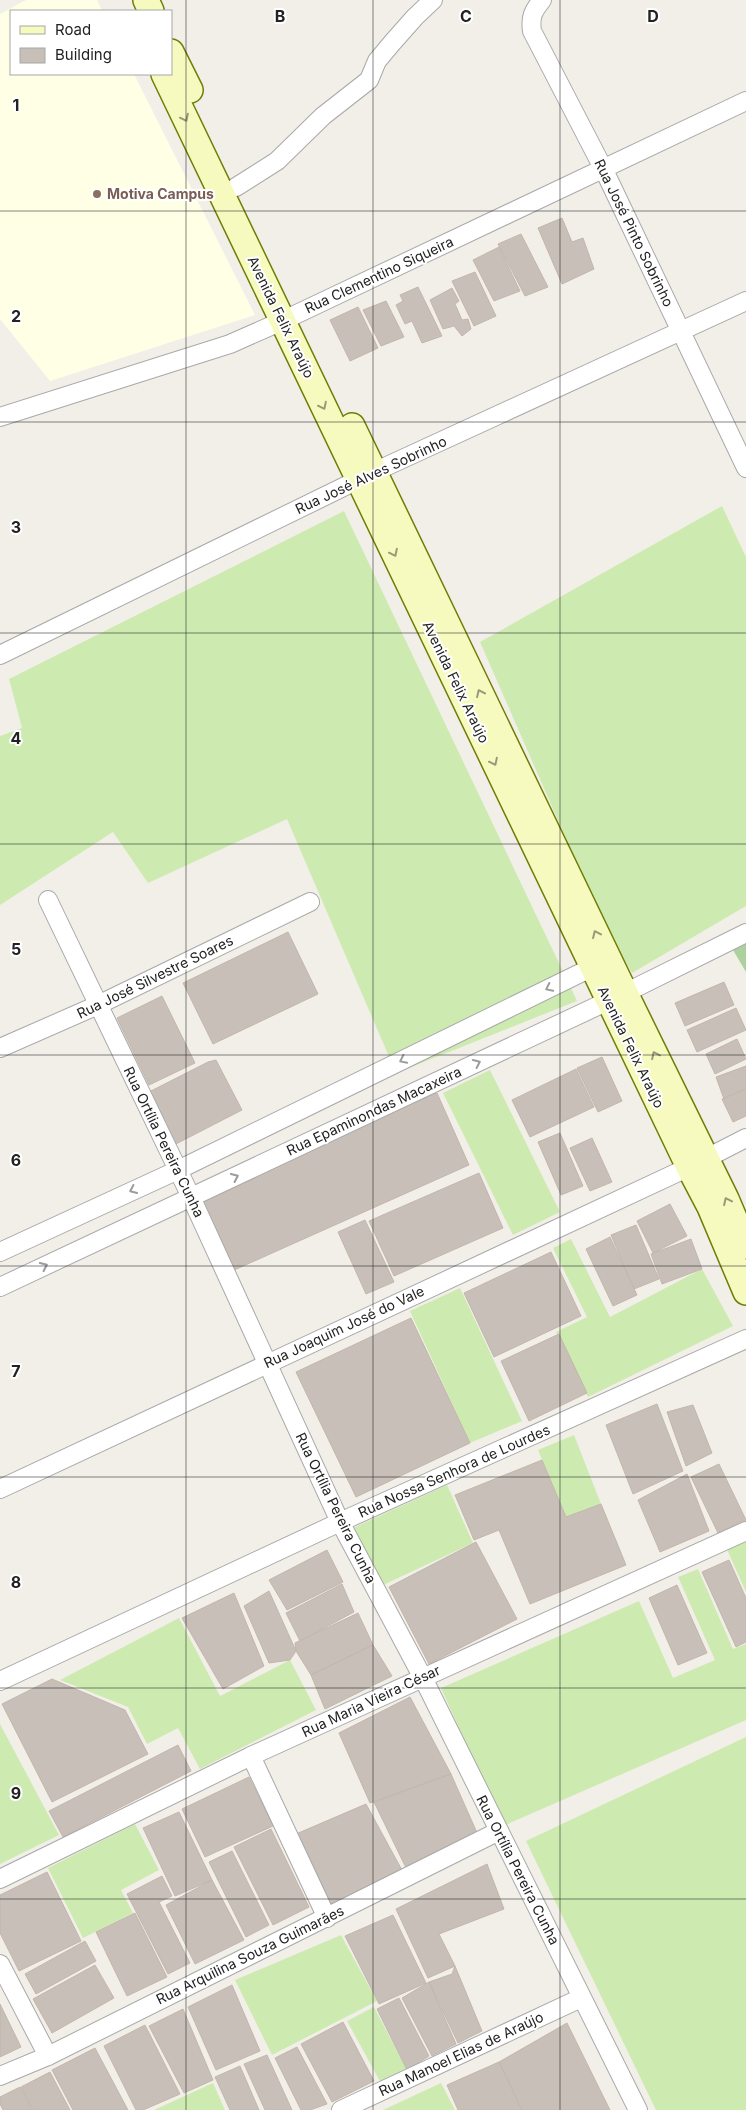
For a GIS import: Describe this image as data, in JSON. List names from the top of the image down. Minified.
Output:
{"streets":{"main road":["Avenida Felix Araújo"],"street":["Rua José Pinto Sobrinho","Rua Clementino Siqueira","Rua José Alves Sobrinho","Rua José Silvestre Soares","Rua Epaminondas Macaxeira","Rua Ortília Pereira Cunha","Rua Joaquim José do Vale","Rua Nossa Senhora de Lourdes","Rua Maria Vieira César","Rua Arquilina Souza Guimarães","Rua Manoel Elias de Araújo"]},"crossings":[["Rua José Pinto Sobrinho","Rua Clementino Siqueira"],["Rua José Pinto Sobrinho","Rua José Alves Sobrinho"],["Rua Clementino Siqueira","Avenida Felix Araújo"],["Avenida Felix Araújo","Rua José Alves Sobrinho"],["Avenida Felix Araújo","Rua Epaminondas Macaxeira"],["Avenida Felix Araújo","Rua Joaquim José do Vale"],["Rua José Silvestre Soares","Rua Ortília Pereira Cunha"],["Rua Epaminondas Macaxeira","Rua Ortília Pereira Cunha"],["Rua Ortília Pereira Cunha","Rua Joaquim José do Vale"],["Rua Ortília Pereira Cunha","Rua Nossa Senhora de Lourdes"],["Rua Ortília Pereira Cunha","Rua Maria Vieira César"],["Rua Ortília Pereira Cunha","Rua Arquilina Souza Guimarães"],["Rua Ortília Pereira Cunha","Rua Manoel Elias de Araújo"]],"places":["Motiva Campus"],"legend":["Road","Building"],"grid":{"columns":["B","C","D"],"rows":["1","2","3","4","5","6","7","8","9"]}}
